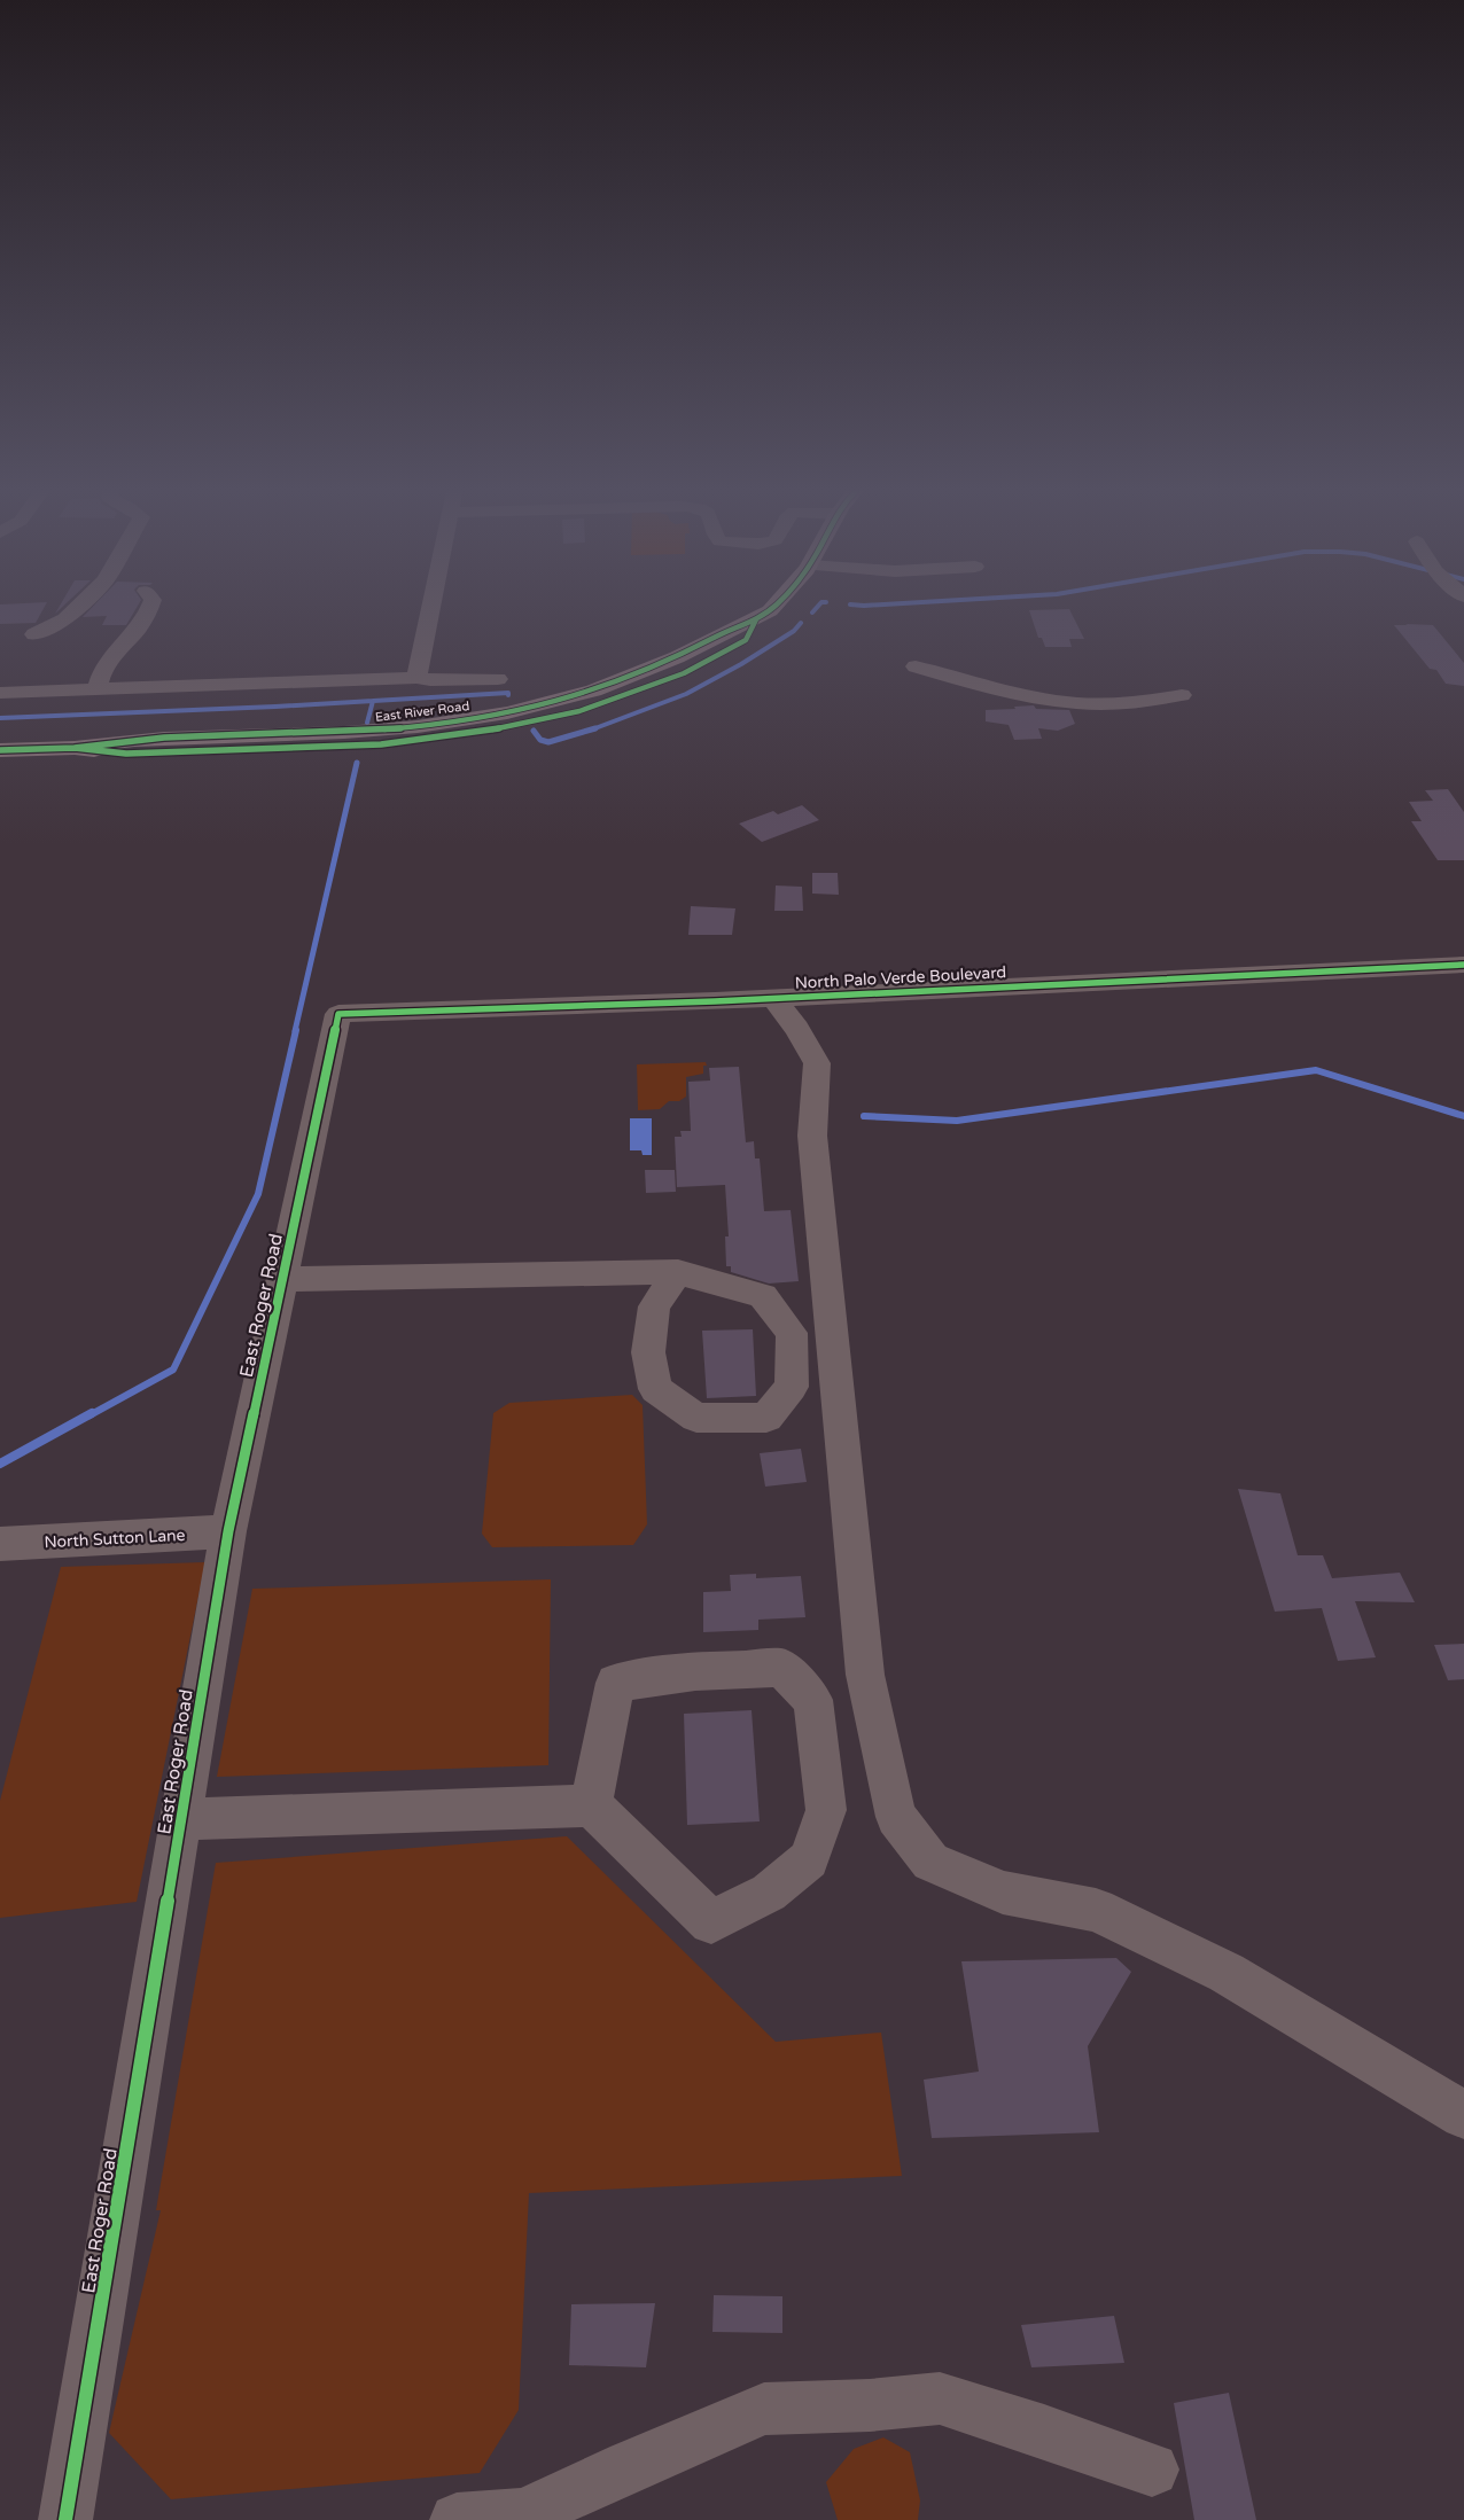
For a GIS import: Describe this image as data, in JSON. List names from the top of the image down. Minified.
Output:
{"streets":{"main road":["East River Road"],"street":["North Palo Verde Boulevard","East Roger Road","North Sutton Lane"]},"crossings":[["North Palo Verde Boulevard","East Roger Road"],["East Roger Road","North Sutton Lane"]]}
